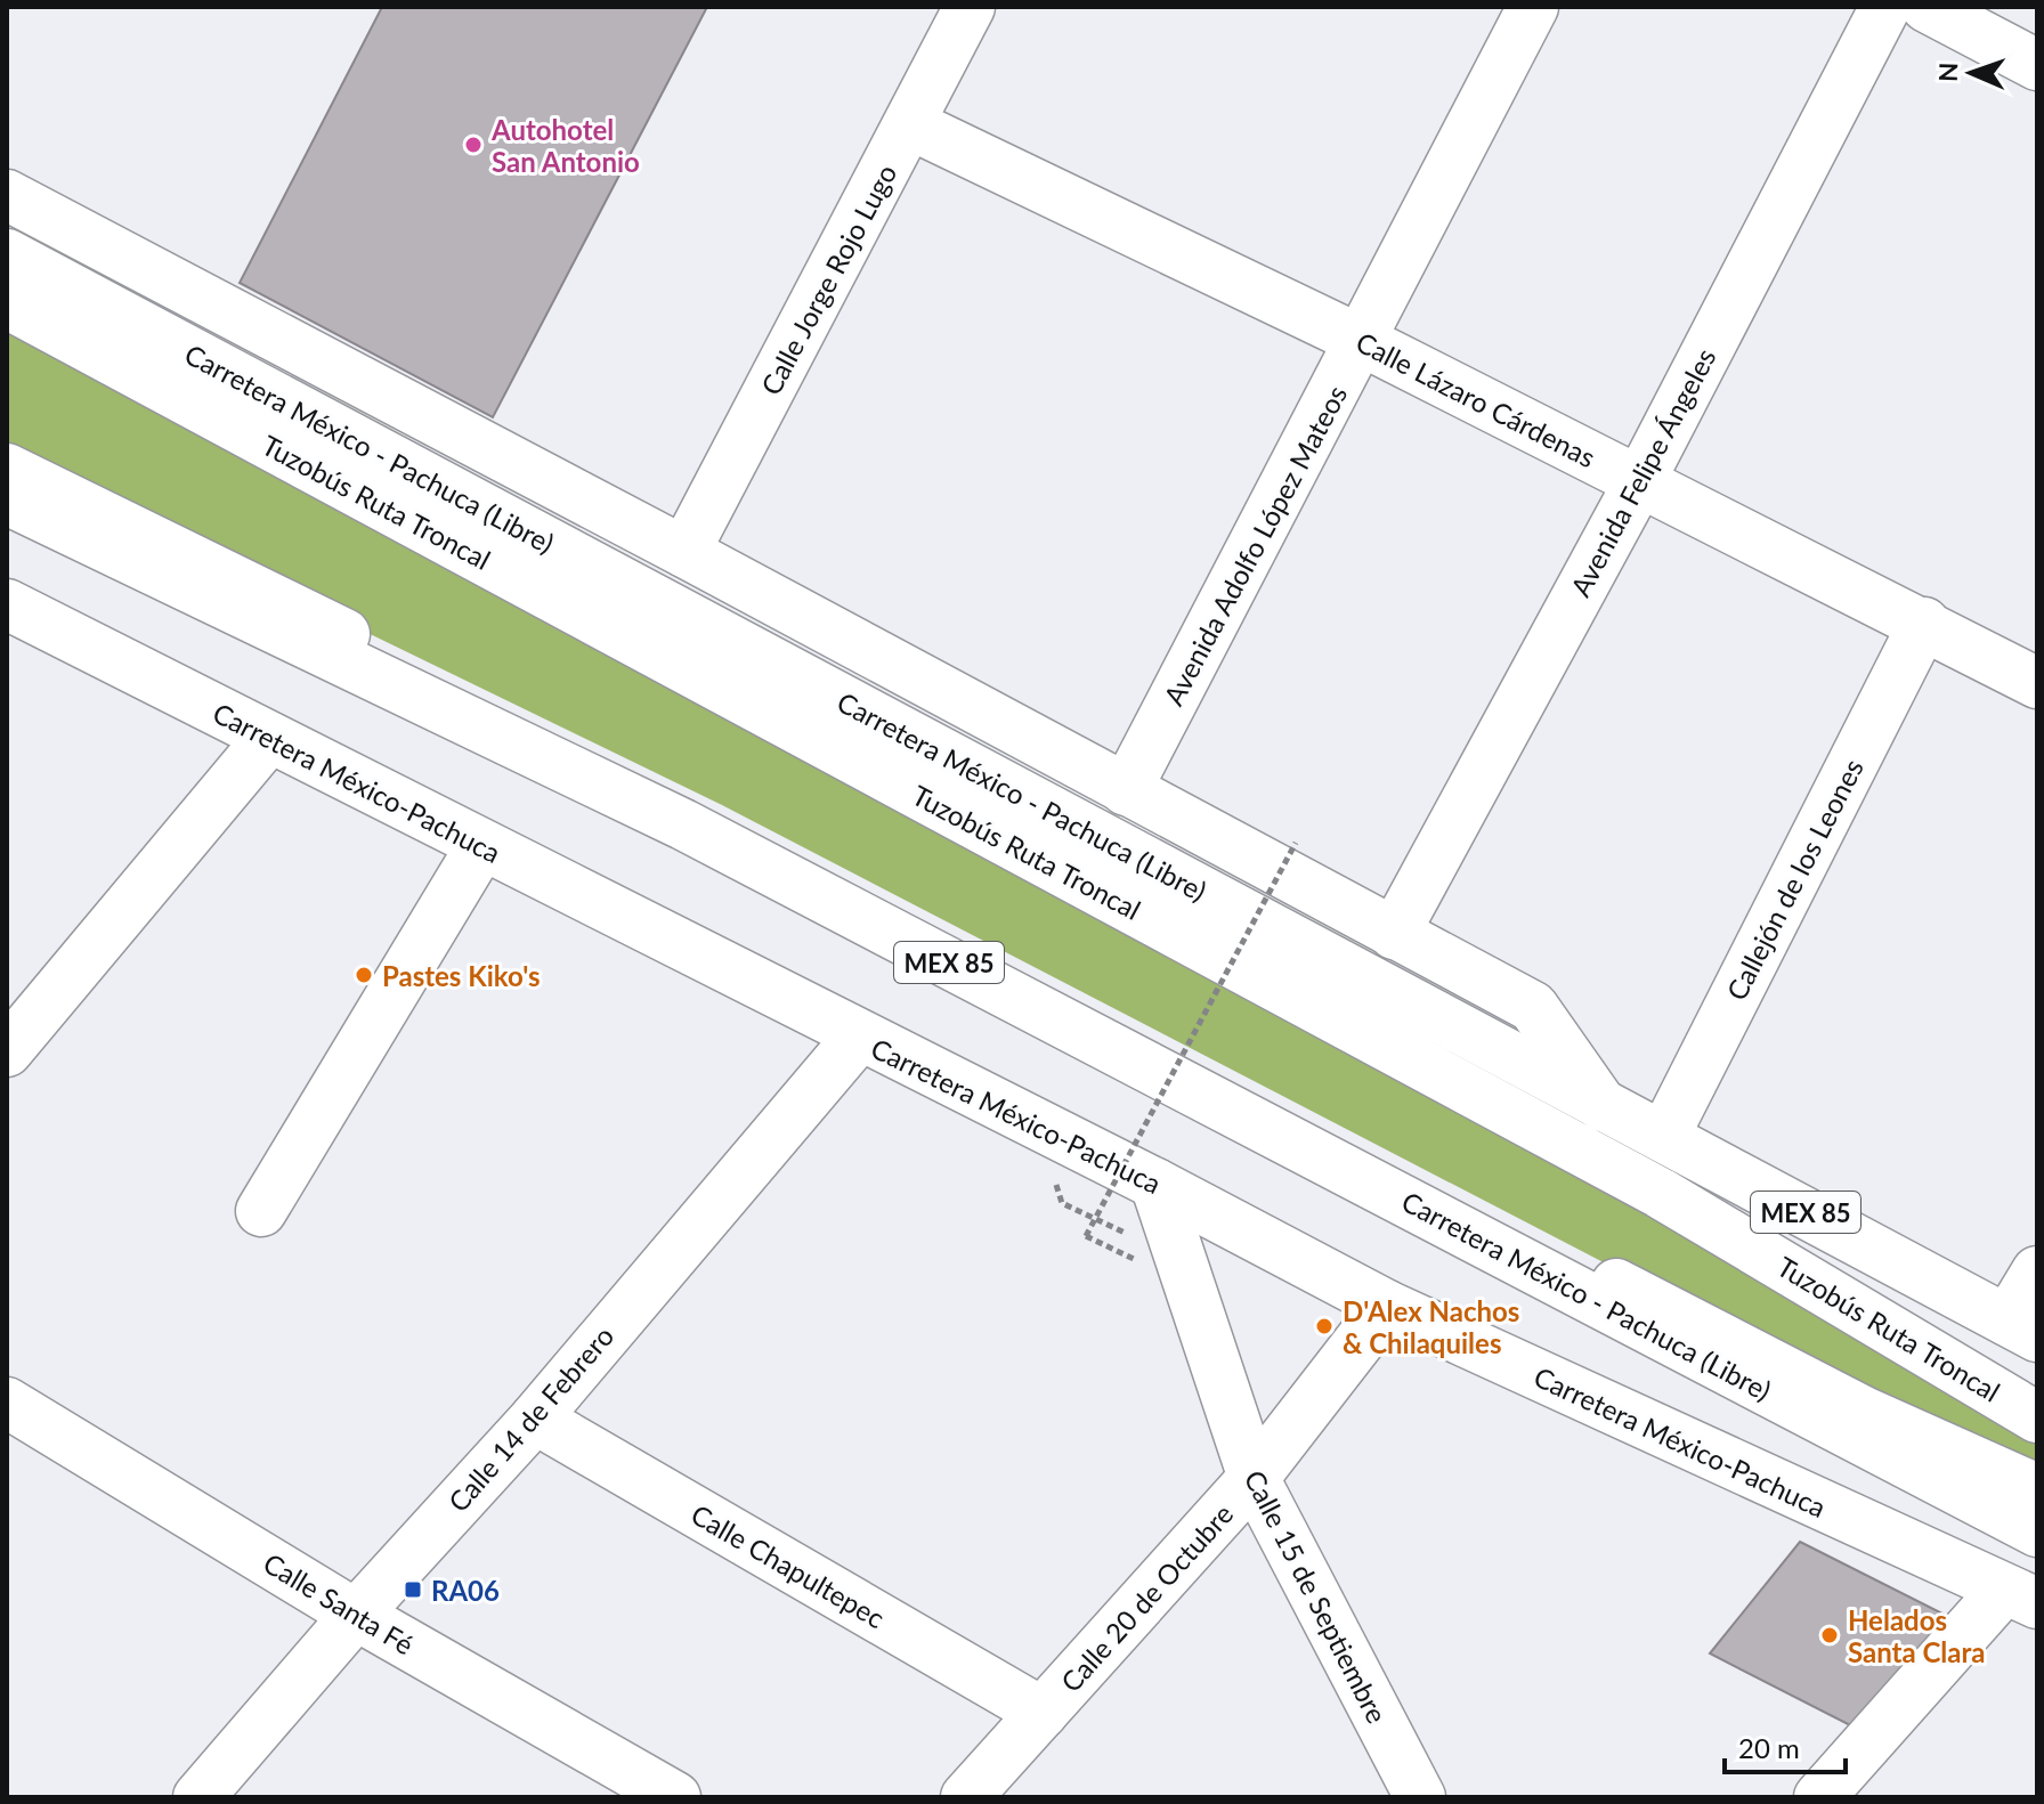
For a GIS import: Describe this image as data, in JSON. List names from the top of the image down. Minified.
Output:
{"streets":{"main road":["Calle Jorge Rojo Lugo","Calle Lázaro Cárdenas","Carretera México - Pachuca (Libre)","Avenida Felipe Ángeles","Tuzobús Ruta Troncal","Avenida Adolfo López Mateos","Carretera México-Pachuca","Callejón de los Leones","MEX 85","Calle 14 de Febrero","Calle Chapultepec","Calle 15 de Septiembre","Calle 20 de Octubre","Calle Santa Fé"]},"crossings":[["Calle Jorge Rojo Lugo","Calle Lázaro Cárdenas"],["Calle Lázaro Cárdenas","Avenida Felipe Ángeles"],["Calle Lázaro Cárdenas","Avenida Adolfo López Mateos"],["Calle Lázaro Cárdenas","Callejón de los Leones"],["Carretera México - Pachuca (Libre)","Callejón de los Leones"],["Carretera México-Pachuca","Calle 14 de Febrero"],["Carretera México-Pachuca","Calle 15 de Septiembre"],["Carretera México-Pachuca","Calle 20 de Octubre"],["Calle 14 de Febrero","Calle Chapultepec"],["Calle 14 de Febrero","Calle Santa Fé"],["Calle Chapultepec","Calle 20 de Octubre"],["Calle 15 de Septiembre","Calle 20 de Octubre"]],"places":{"other":["Autohotel San Antonio","Pastes Kiko's","D'Alex Nachos & Chilaquiles","Helados Santa Clara"],"transit":["RA06"]},"scale_bar":"20 m","north":"left"}
